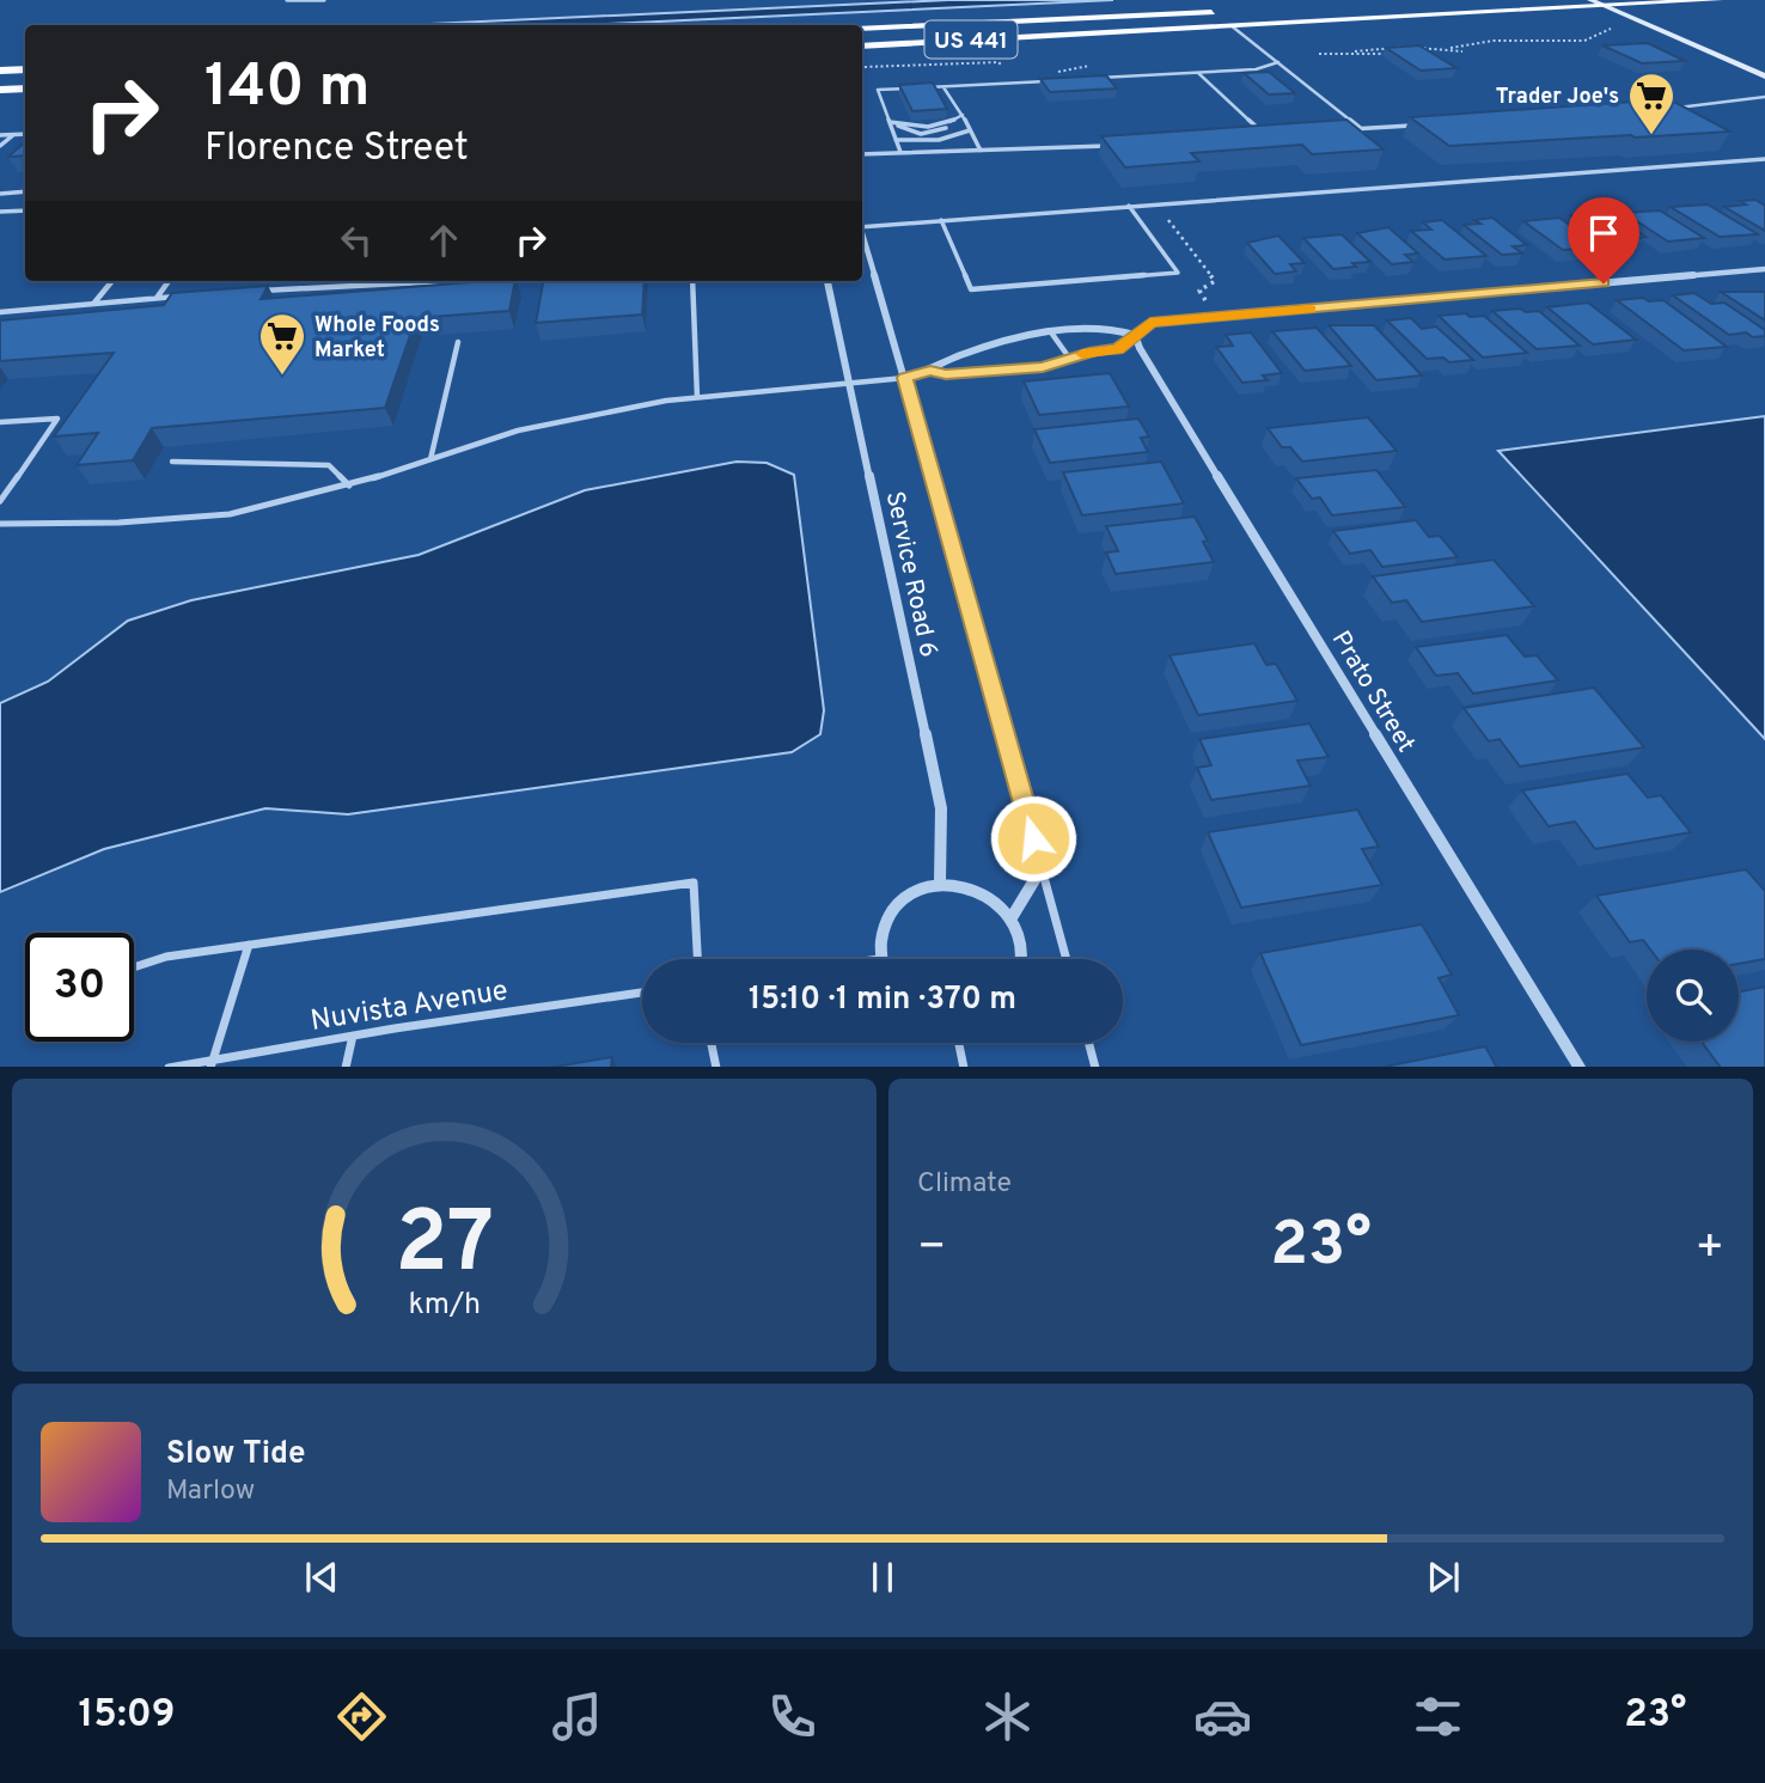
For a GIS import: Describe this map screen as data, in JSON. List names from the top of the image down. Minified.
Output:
{"streets":{"main road":["US 441"],"street":["Service Road 6","Prato Street"],"lane":["Nuvista Avenue"]},"places":{"supermarket":["Trader Joe's","Whole Foods Market"]},"page":{"turn":["140 m","Florence Street"],"limit":"30","trip":"15:10 · 1 min · 370 m","tile":"Climate","heat":["−","23°","+"],"song":["Slow Tide","Marlow"],"tabs":["15:09","23°"],"gauge":["27","km/h"]}}
